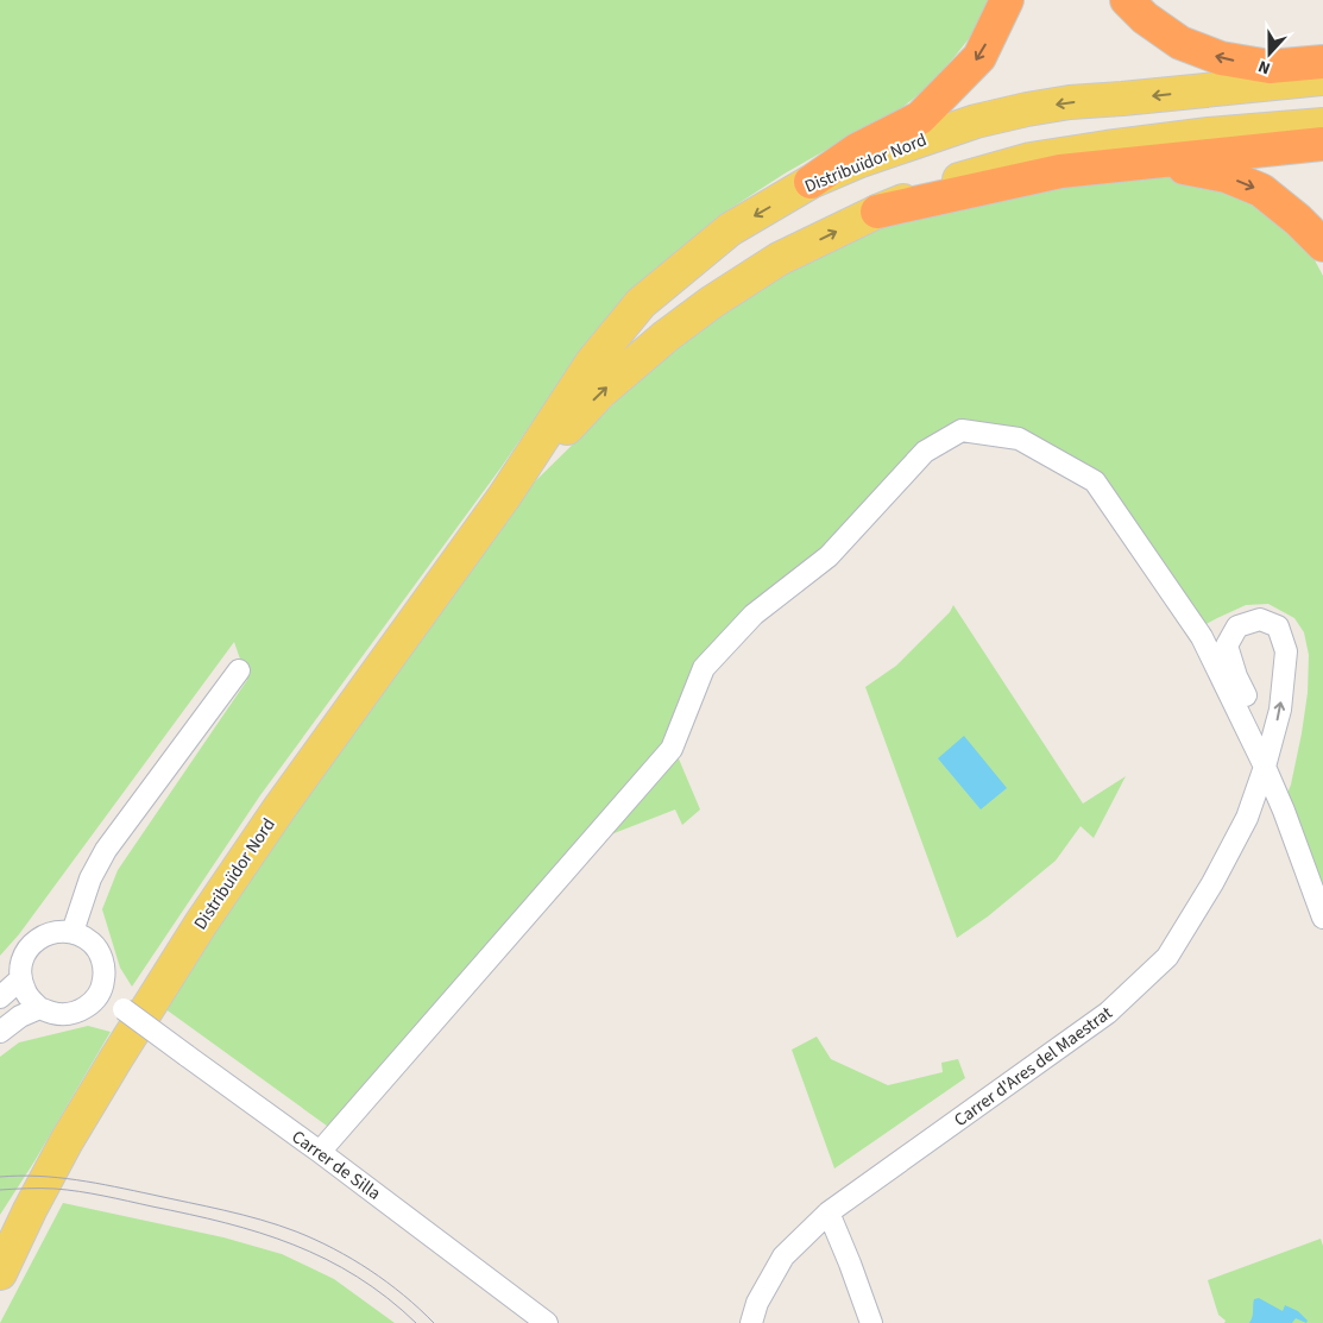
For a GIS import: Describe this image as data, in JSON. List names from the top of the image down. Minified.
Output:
{"streets":{"main road":["Distribuïdor Nord"],"street":["Carrer d'Ares del Maestrat","Carrer de Silla"]},"north":"bottom"}
